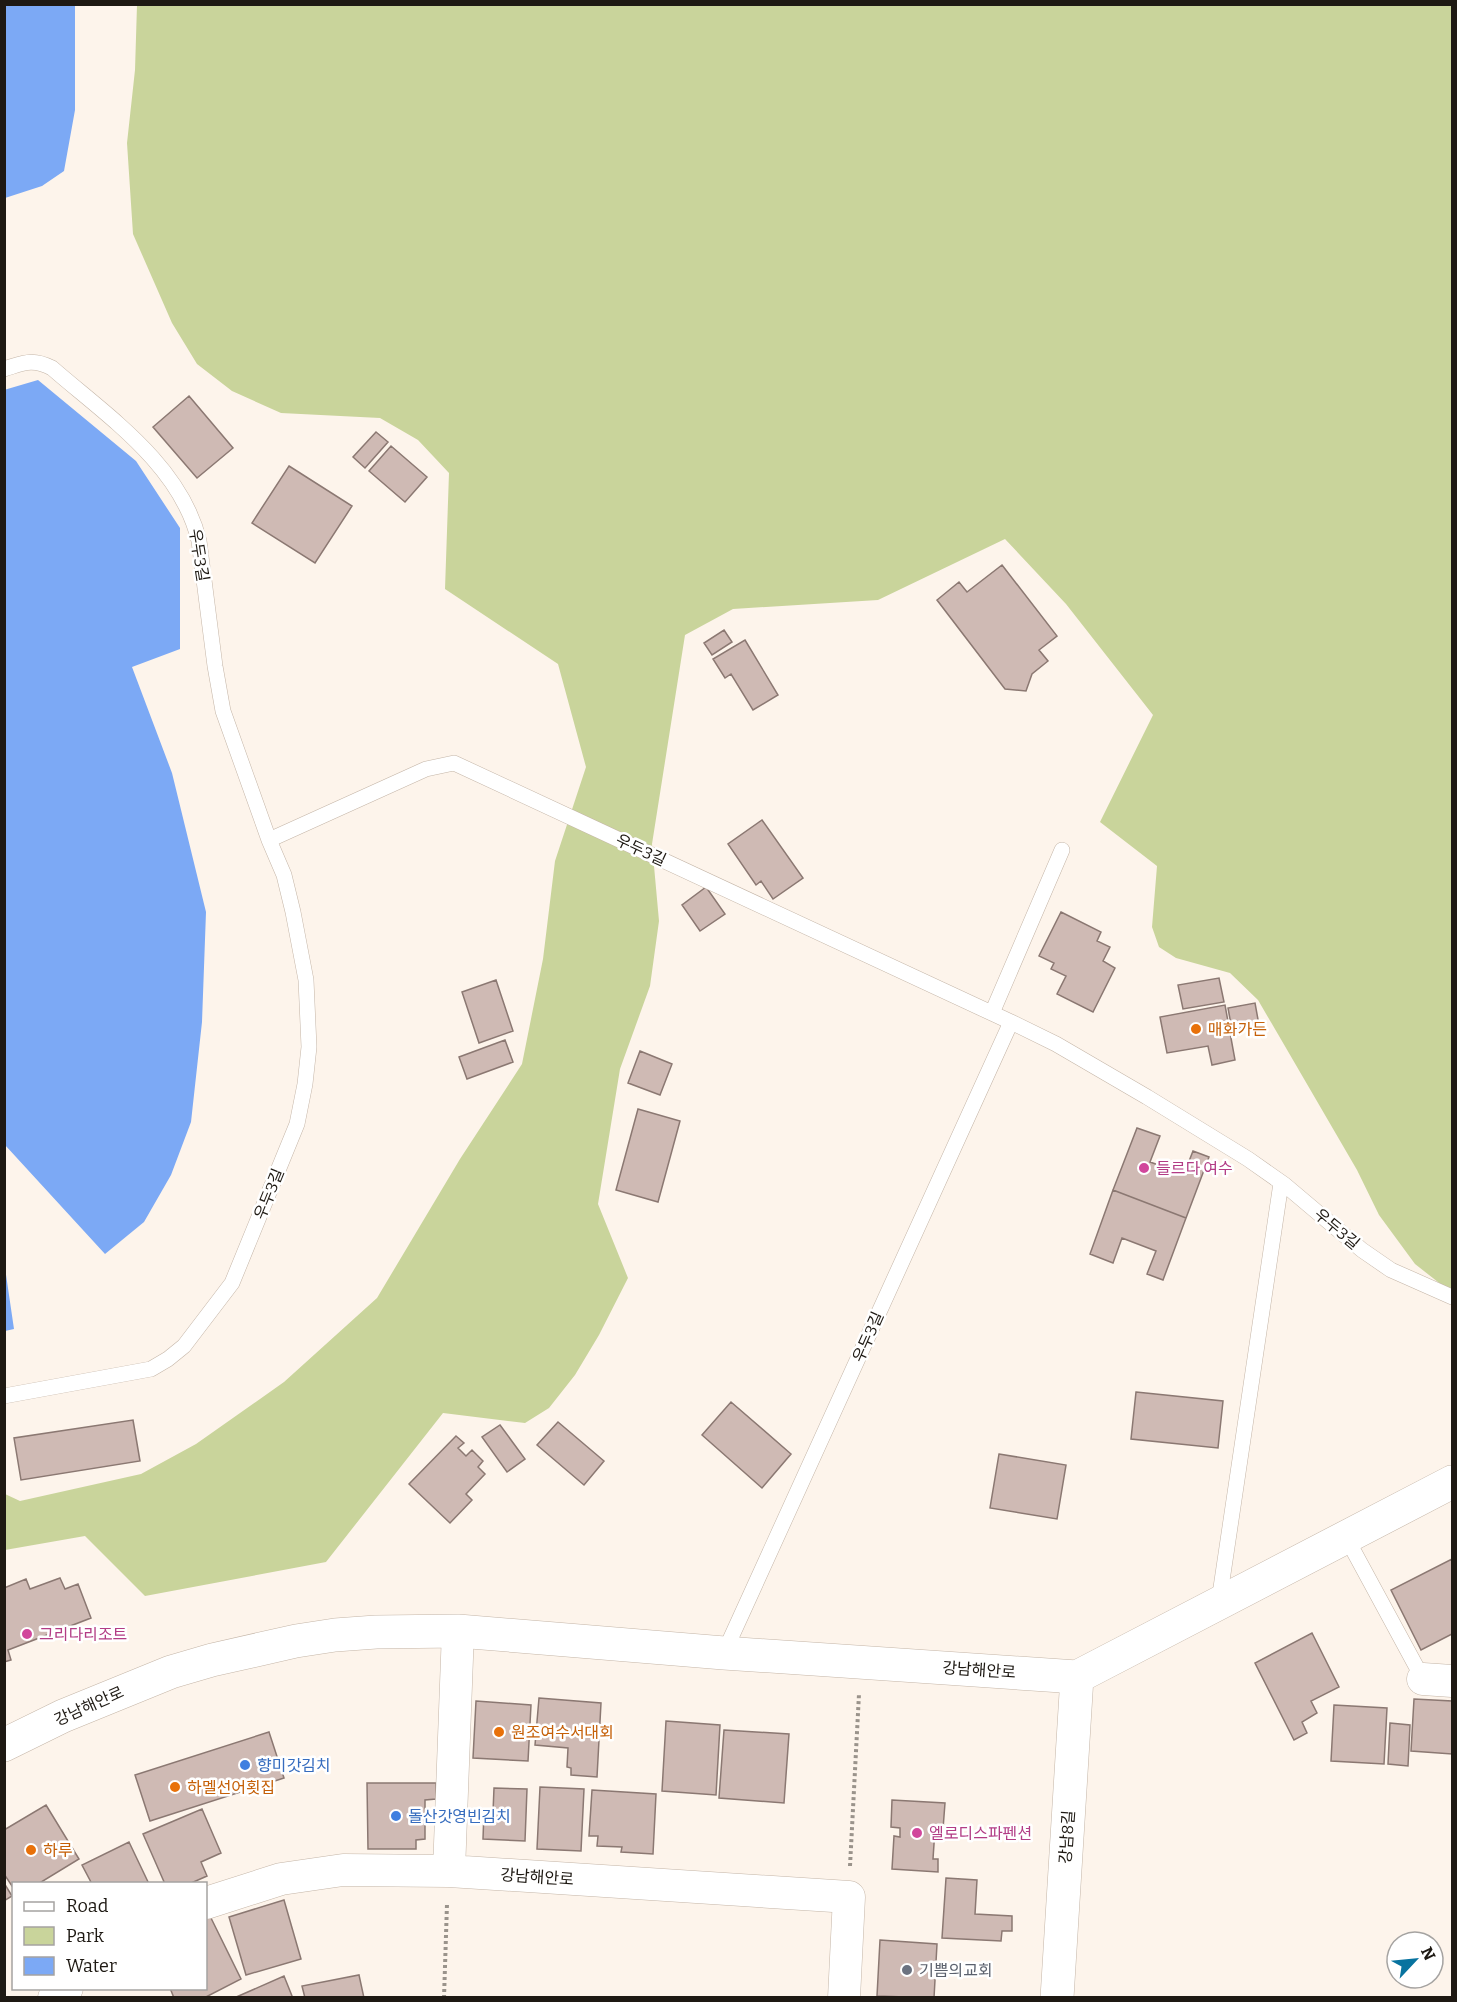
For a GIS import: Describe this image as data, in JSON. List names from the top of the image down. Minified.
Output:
{"streets":{"street":["강남해안로","강남8길"],"lane":["우두3길"]},"crossings":[["우두3길","강남해안로"],["강남해안로","강남8길"]],"places":["매화가든","들르다 여수","그리다리조트","원조여수서대회","향미갓김치","하멜선어횟집","돌산갓영빈김치","엘로디스파펜션","하루","기쁨의교회"],"legend":["Road","Park","Water"],"north":"top right"}
